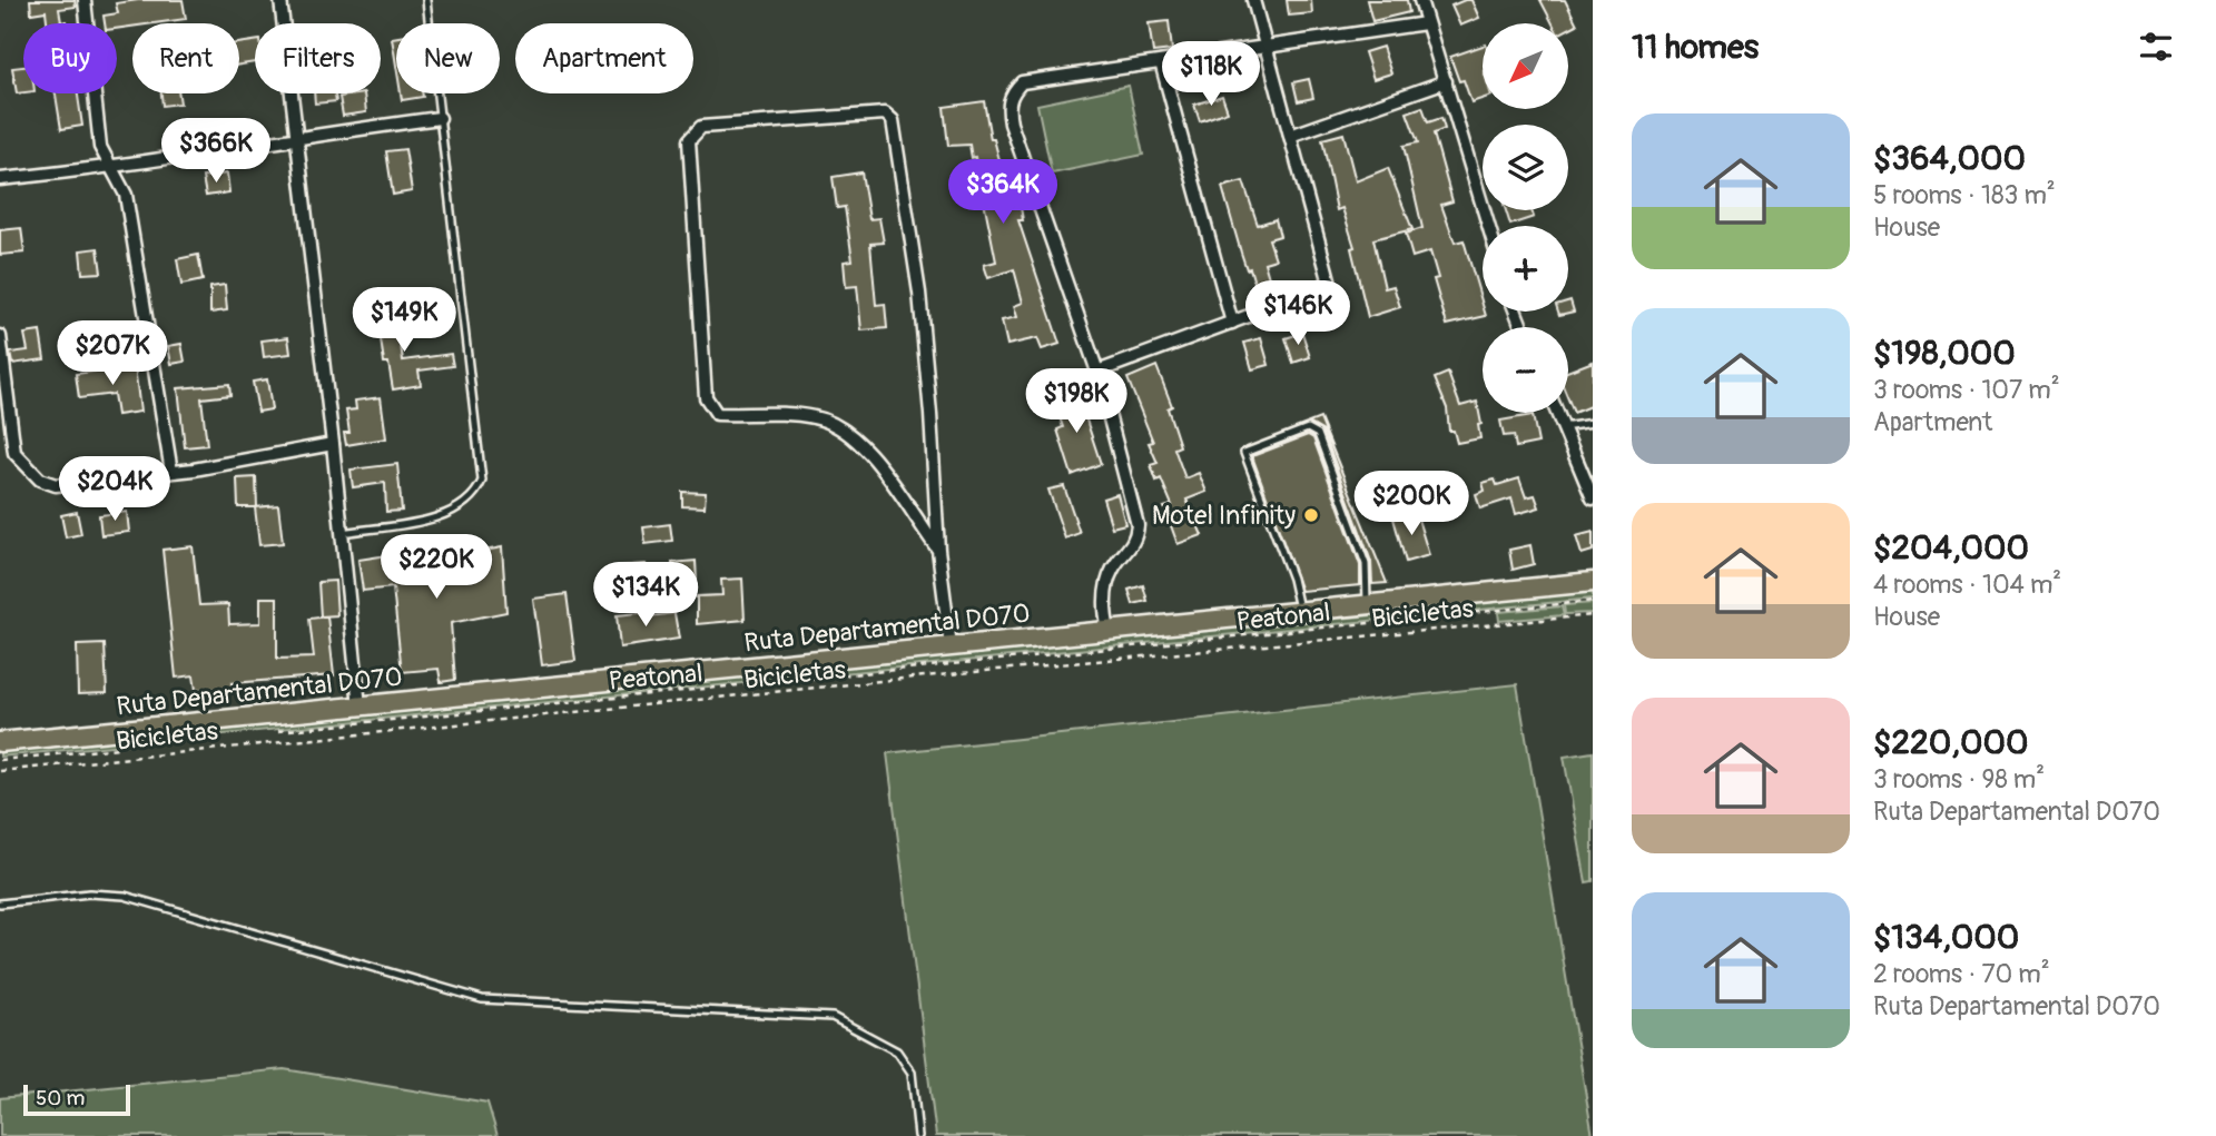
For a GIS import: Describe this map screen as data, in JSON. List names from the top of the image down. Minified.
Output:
{"streets":{"main road":["Ruta Departamental D070"],"path":["Bicicletas","Peatonal"]},"places":["Motel Infinity"],"scale_bar":"50 m","north":"bottom left","page":{"heading":"11 homes","map_buttons":["+","−"],"chip":["Buy","Rent","Filters","New","Apartment"],"price":["$118K","$366K","$364K","$146K","$149K","$207K","$198K","$204K","$200K","$220K","$134K"],"list":[{"name":"$364,000","note":"5 rooms · 183 m² · House"},{"name":"$198,000","note":"3 rooms · 107 m² · Apartment"},{"name":"$204,000","note":"4 rooms · 104 m² · House"},{"name":"$220,000","note":"3 rooms · 98 m² · Ruta Departamental D070"},{"name":"$134,000","note":"2 rooms · 70 m² · Ruta Departamental D070"}],"scale":"50 m"}}
